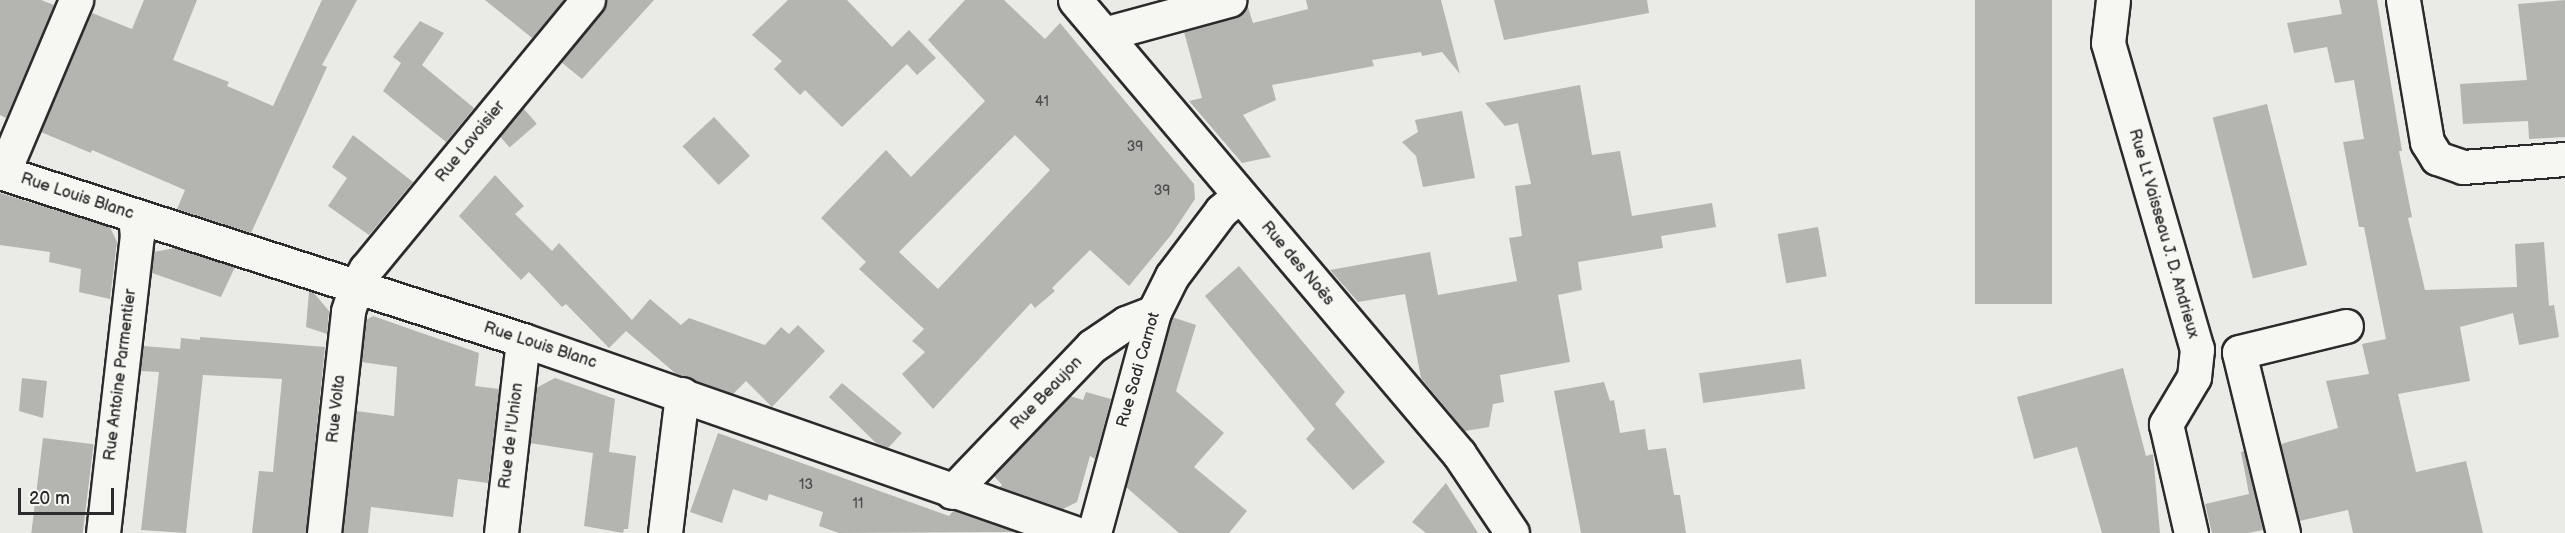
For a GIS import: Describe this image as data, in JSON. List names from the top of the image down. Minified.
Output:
{"streets":{"street":["Rue Lavoisier","Rue Louis Blanc","Rue Lt Vaisseau J. D. Andrieux","Rue des Noës","Rue Sadi Carnot","Rue Antoine Parmentier","Rue Beaujon","Rue Volta","Rue de l'Union"]},"crossings":[["Rue Lavoisier","Rue Louis Blanc"],["Rue Lavoisier","Rue Volta"],["Rue Louis Blanc","Rue Antoine Parmentier"],["Rue Louis Blanc","Rue Beaujon"],["Rue Louis Blanc","Rue Volta"],["Rue Louis Blanc","Rue de l'Union"],["Rue des Noës","Rue Sadi Carnot"],["Rue Sadi Carnot","Rue Beaujon"]],"house_numbers":["41","39","39","13","11"],"scale_bar":"20 m"}
